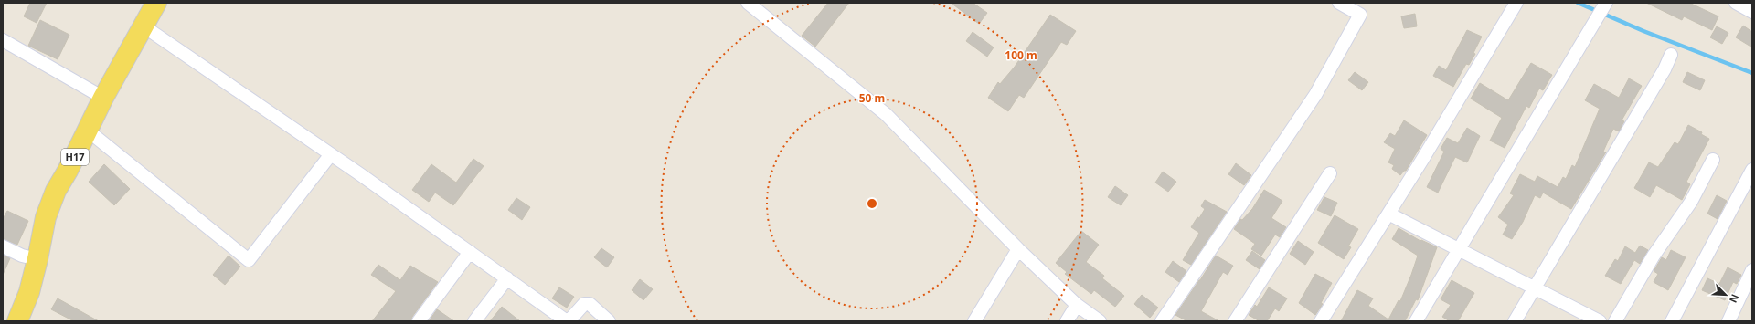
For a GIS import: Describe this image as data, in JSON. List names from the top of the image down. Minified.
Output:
{"streets":{"main road":["H17"]},"north":"bottom right","rings":["100 m","50 m"]}
